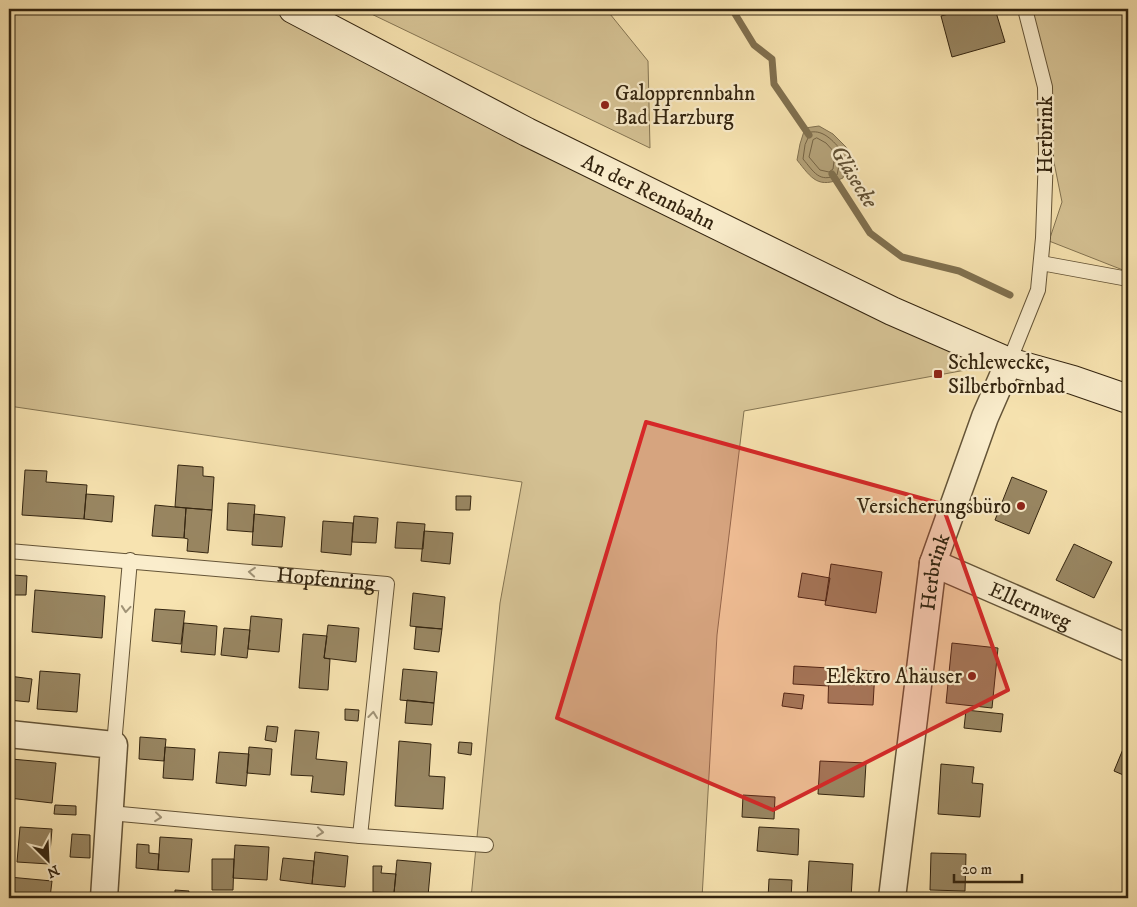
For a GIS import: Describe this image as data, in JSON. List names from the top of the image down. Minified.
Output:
{"streets":{"main road":["An der Rennbahn"],"street":["Herbrink","Ellernweg"],"lane":["Hopfenring"]},"crossings":[["Herbrink","An der Rennbahn"],["Herbrink","Ellernweg"]],"water":["Gläsecke"],"places":{"other":["Galopprennbahn Bad Harzburg","Versicherungsbüro","Elektro Ahäuser"],"transit":["Schlewecke, Silberbornbad"]},"scale_bar":"20 m","north":"bottom right"}
